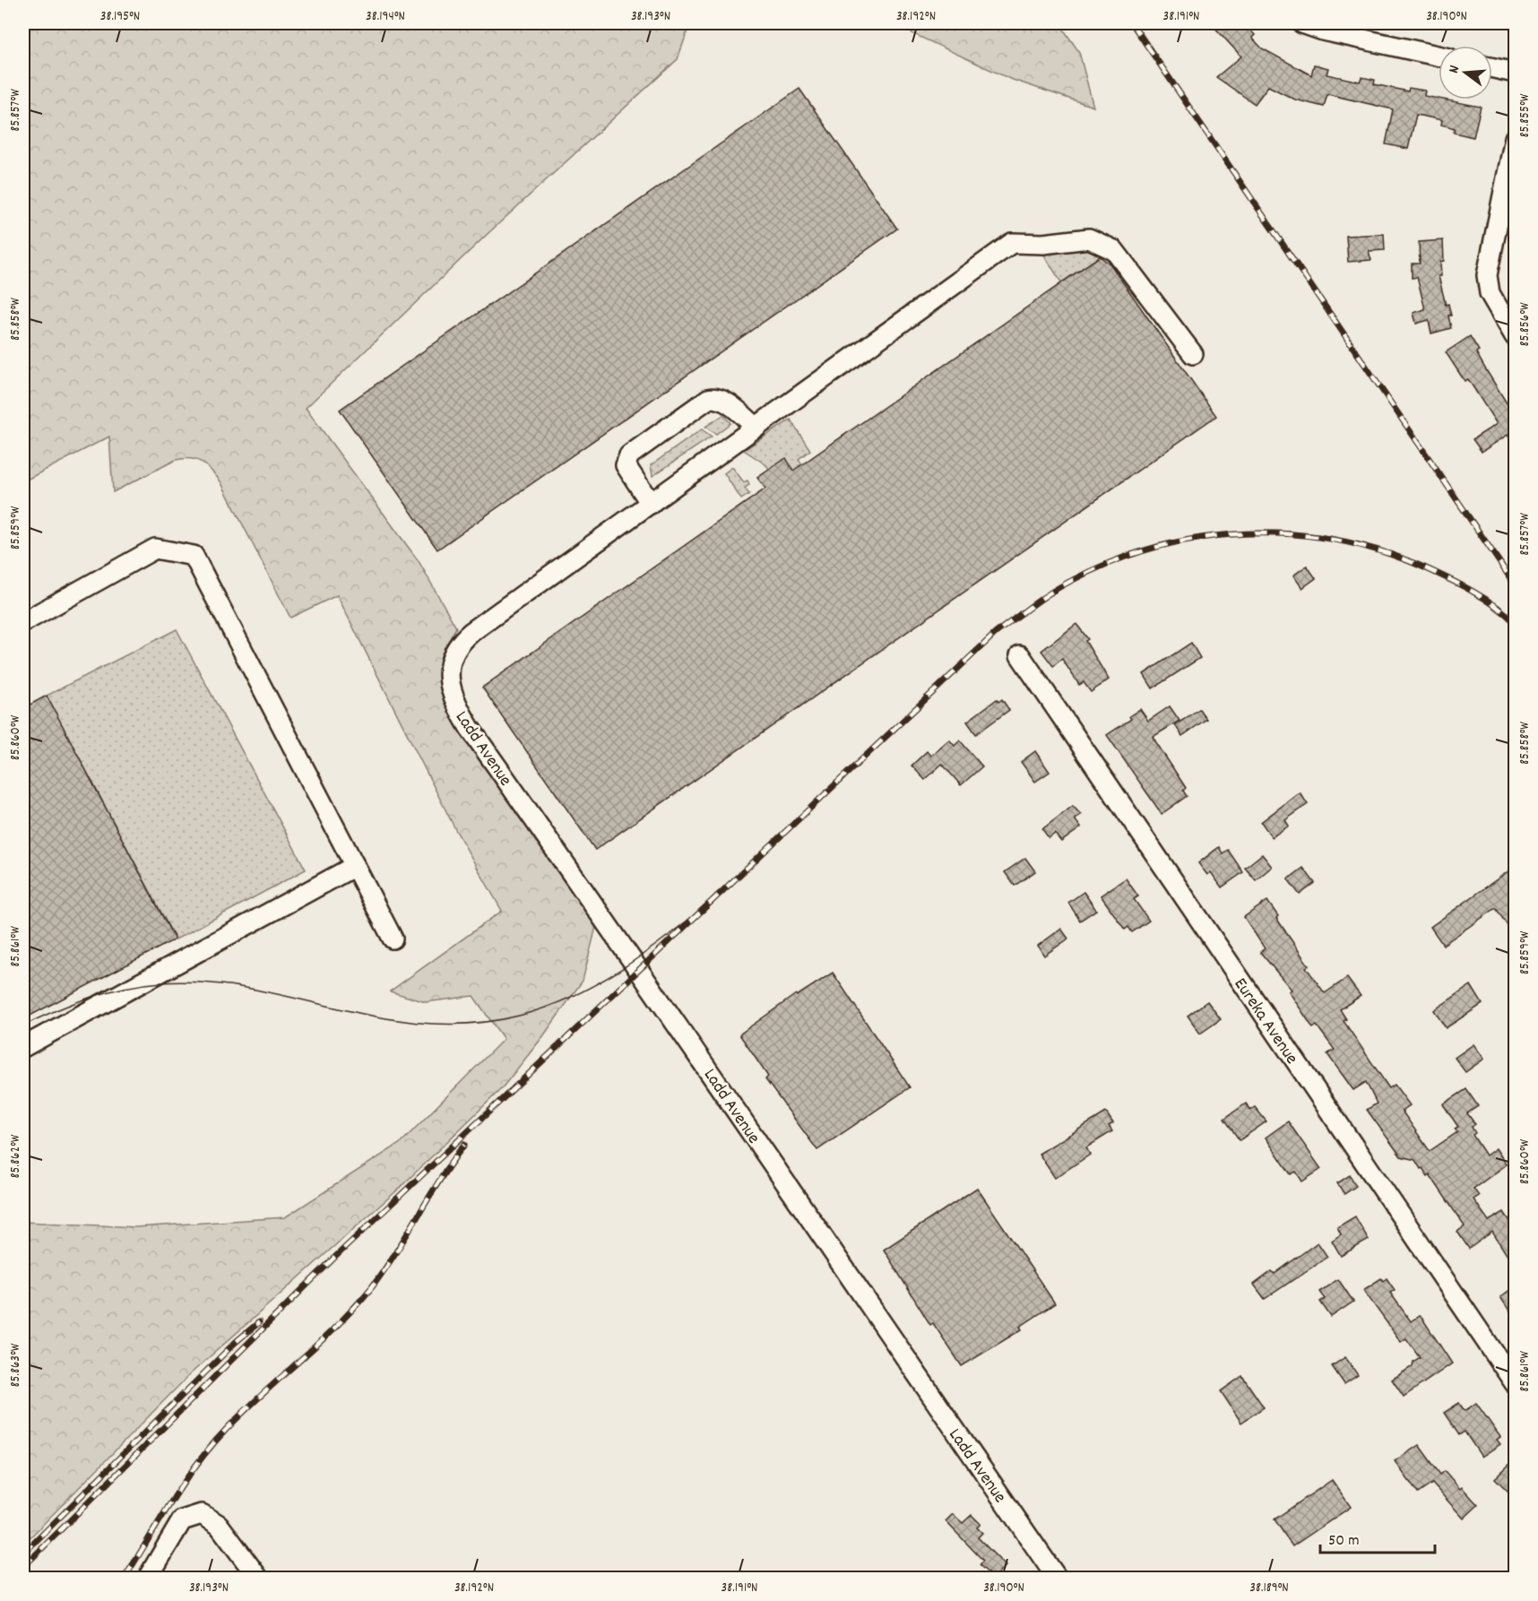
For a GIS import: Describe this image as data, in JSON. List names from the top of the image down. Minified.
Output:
{"streets":{"street":["Ladd Avenue","Eureka Avenue"]},"scale_bar":"50 m","north":"left","coordinates":["38.195°N","38.194°N","38.193°N","38.192°N","38.191°N","38.190°N","85.857°W","85.855°W","85.858°W","85.856°W","85.859°W","85.860°W","85.861°W","85.862°W","85.863°W","38.189°N"]}
